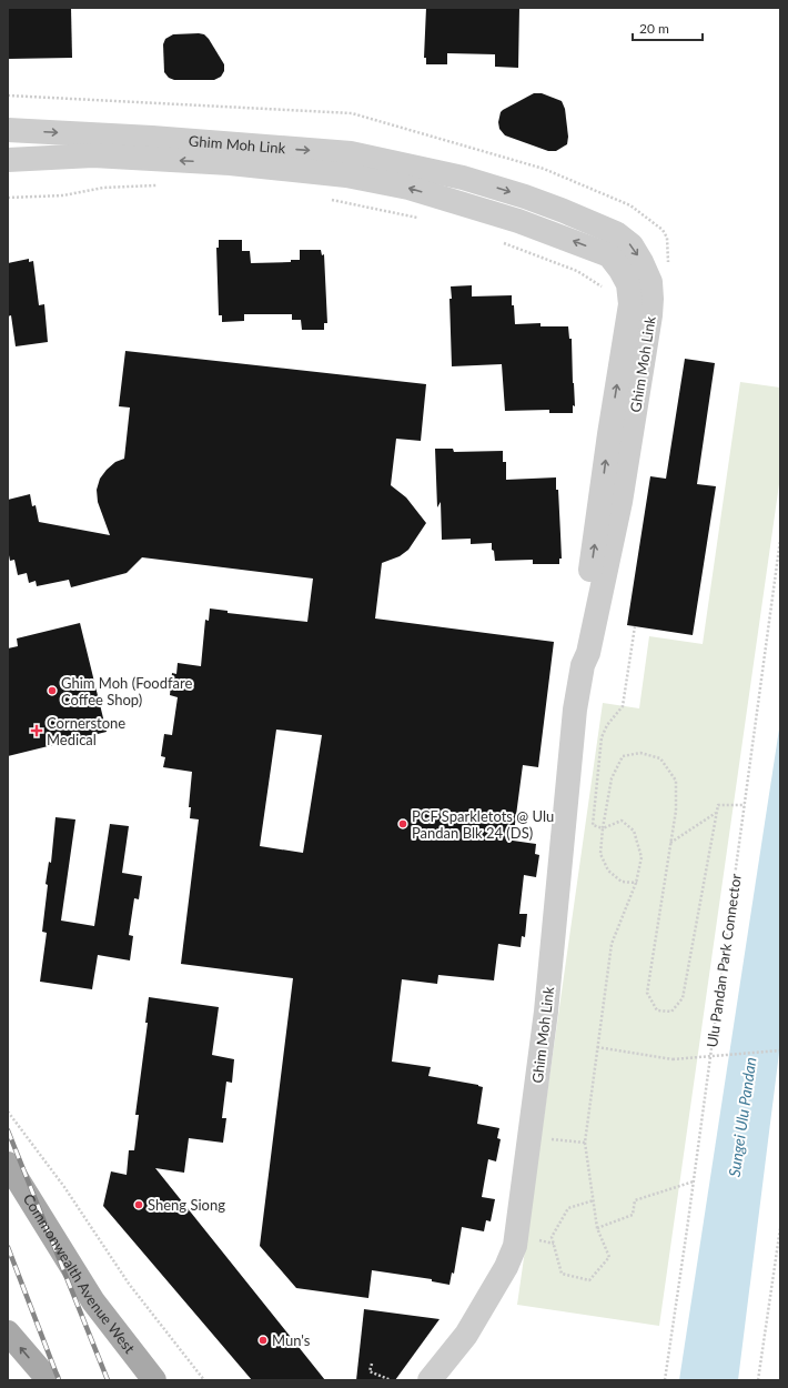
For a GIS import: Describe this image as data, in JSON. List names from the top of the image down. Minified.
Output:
{"streets":{"main road":["Commonwealth Avenue West"],"street":["Ghim Moh Link"],"path":["Ulu Pandan Park Connector"]},"water":["Sungei Ulu Pandan"],"places":{"other":["Ghim Moh (Foodfare Coffee Shop)","PCF Sparkletots @ Ulu Pandan Blk 24 (DS)","Sheng Siong","Mun's"],"health":["Cornerstone Medical"]},"scale_bar":"20 m"}
